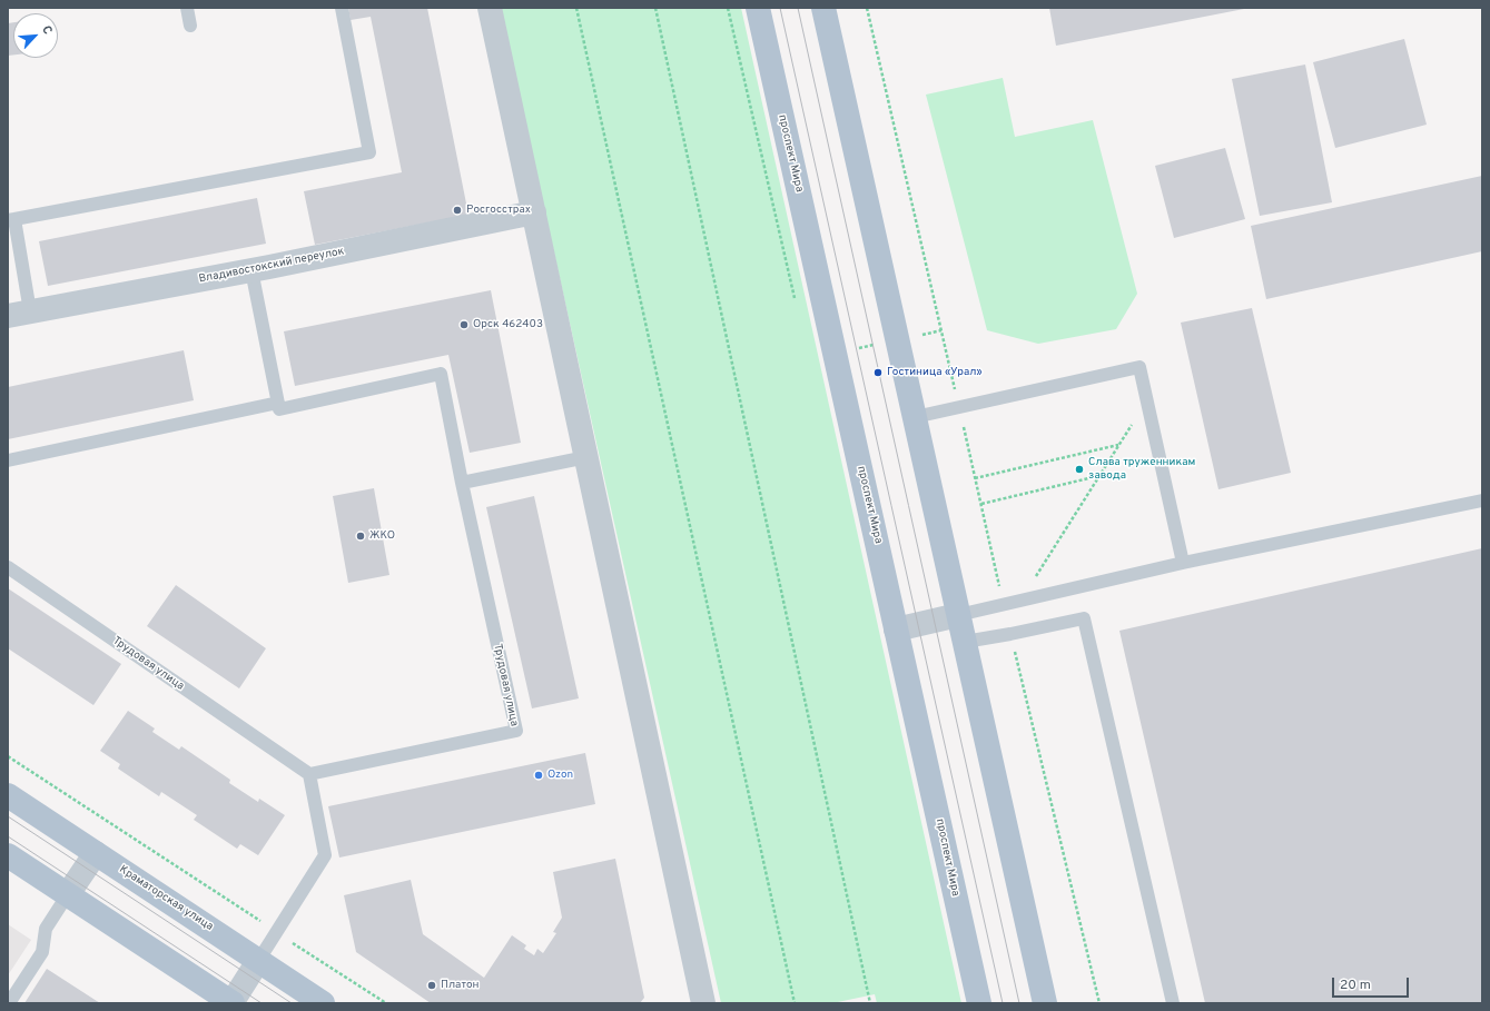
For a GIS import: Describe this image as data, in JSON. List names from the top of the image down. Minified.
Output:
{"streets":{"main road":["проспект Мира","Краматорская улица"],"street":["Владивостокский переулок"],"lane":["Трудовая улица"]},"places":["Росгосстрах","Орск 462403","Гостиница «Урал»","Слава труженникам завода","ЖКО","Ozon","Платон"],"scale_bar":"20 m","north":"top right"}
